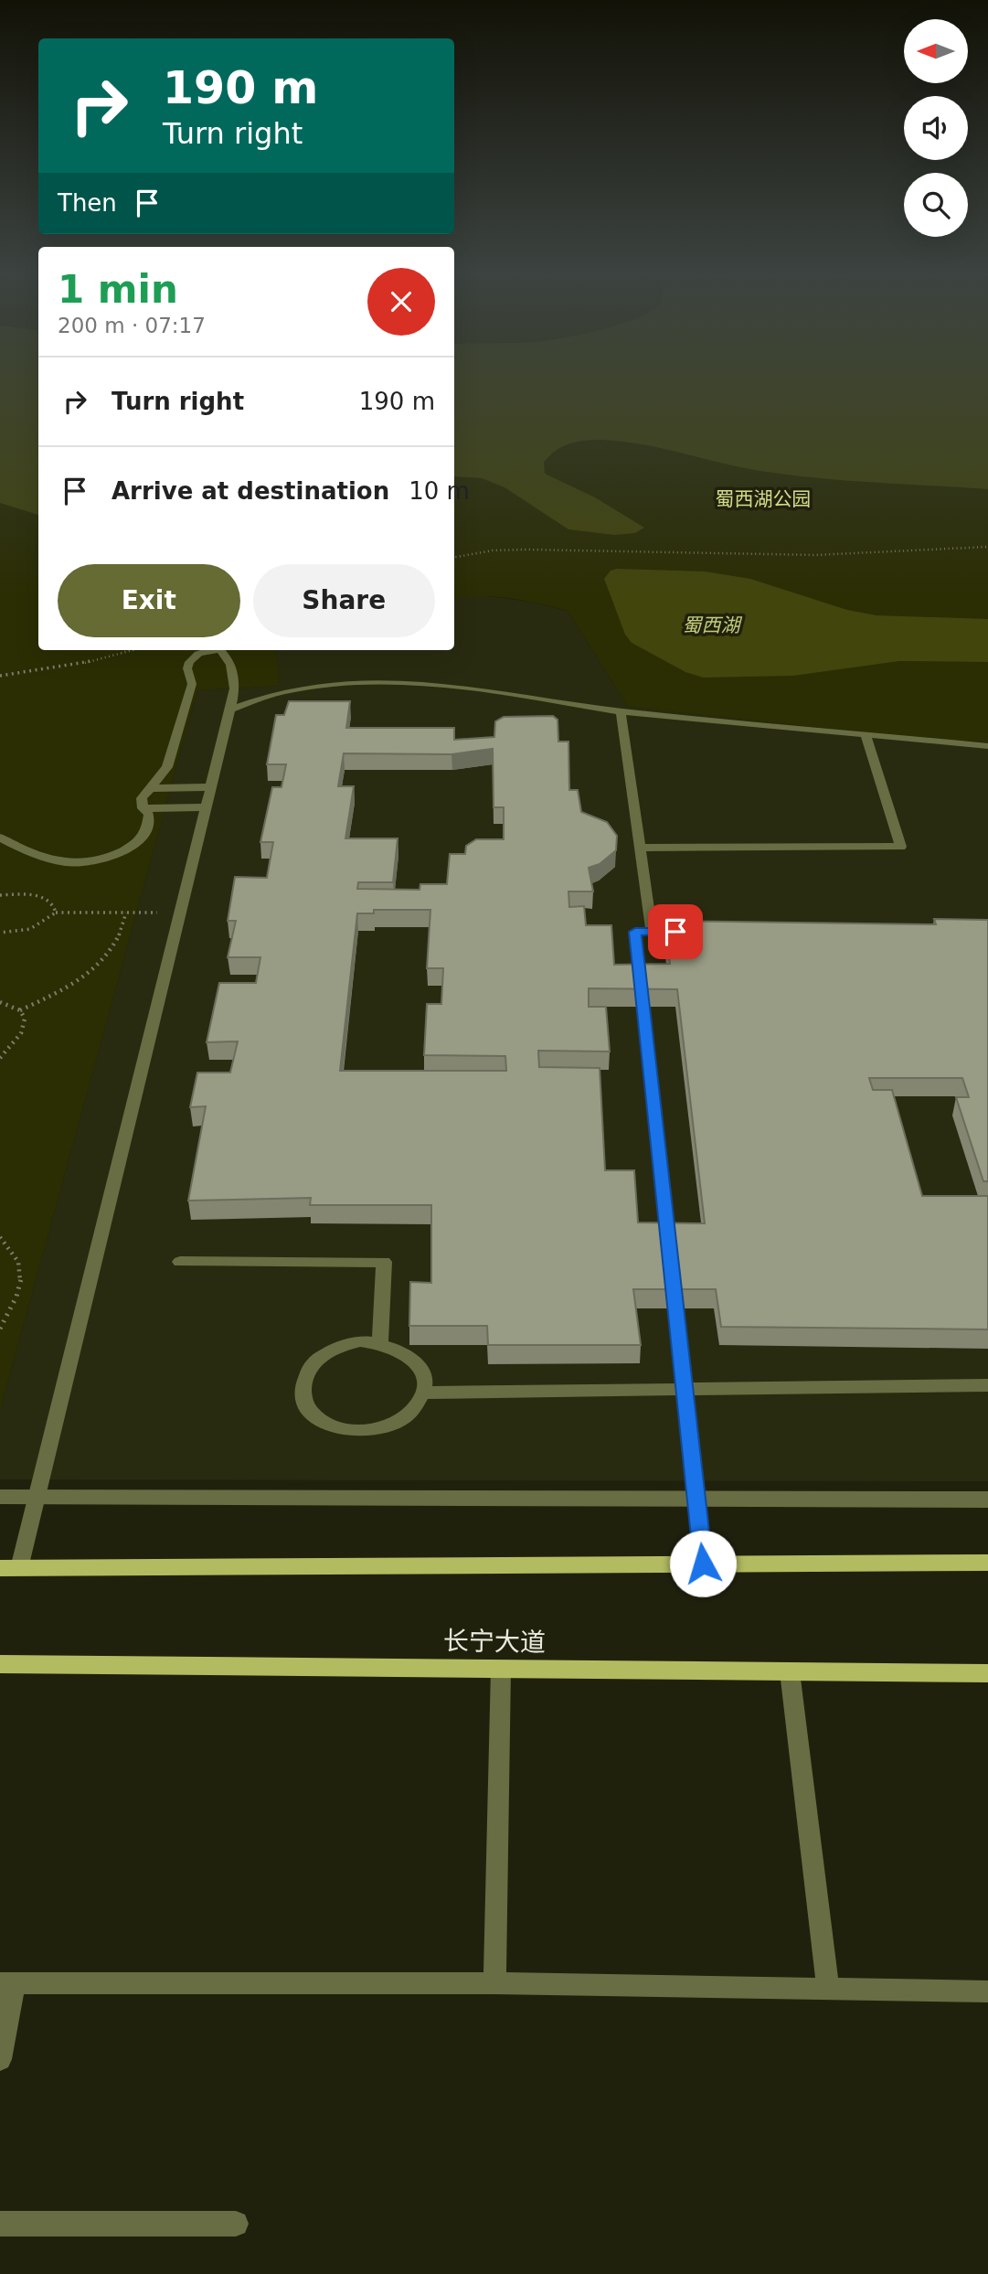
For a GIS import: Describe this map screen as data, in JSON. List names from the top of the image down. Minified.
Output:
{"streets":{"main road":["长宁大道"]},"water":["蜀西湖"],"parks":["蜀西湖公园"],"north":"left","page":{"turn":["190 m","Turn right"],"then":"Then","heading":["1 min","200 m · 07:17"],"list":[{"name":"Turn right","value":"190 m"},{"name":"Arrive at destination","value":"10 m"}],"buttons":["Exit","Share"]}}
